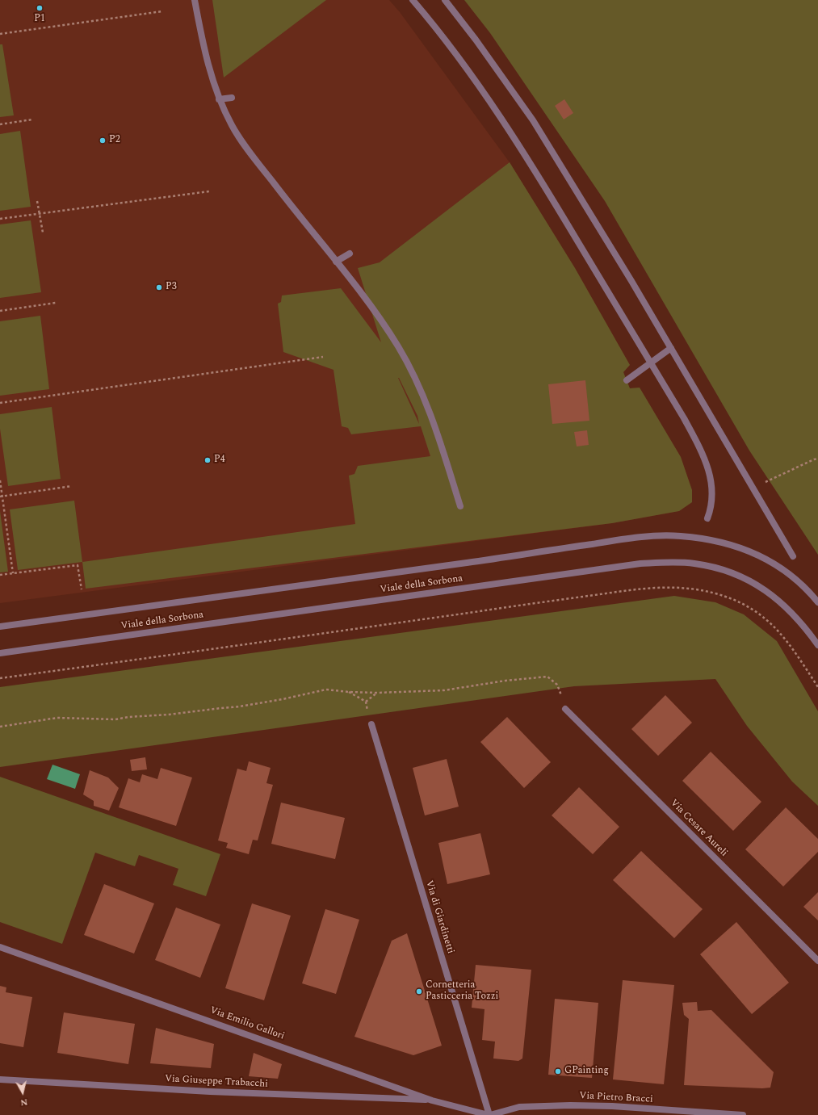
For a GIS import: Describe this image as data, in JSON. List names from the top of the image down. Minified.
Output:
{"streets":{"street":["Viale della Sorbona","Via Cesare Aureli","Via di Giardinetti","Via Emilio Gallori","Via Giuseppe Trabacchi","Via Pietro Bracci"]},"crossings":[["Via di Giardinetti","Via Emilio Gallori"],["Via di Giardinetti","Via Pietro Bracci"],["Via Emilio Gallori","Via Giuseppe Trabacchi"],["Via Emilio Gallori","Via Pietro Bracci"]],"places":["P1","P2","P3","P4","Cornetteria Pasticceria Tozzi","GPainting"],"north":"bottom"}
